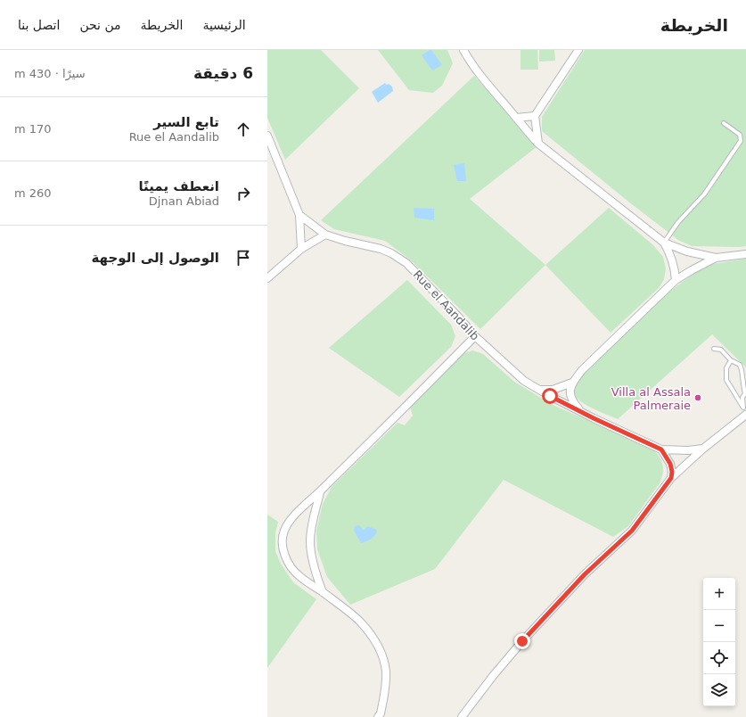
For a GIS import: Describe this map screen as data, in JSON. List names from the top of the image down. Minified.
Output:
{"streets":{"street":["Rue el Aandalib"]},"places":["Villa al Assala Palmeraie"],"page":{"header":"الخريطة","nav":["الرئيسية","الخريطة","من نحن","اتصل بنا"],"heading":["6 دقيقة","سيرًا · 430 m"],"list":[["تابع السير","Rue el Aandalib","170 m"],["انعطف يمينًا","Djnan Abiad","260 m"],"الوصول إلى الوجهة"],"map_buttons":["+","−"]}}
